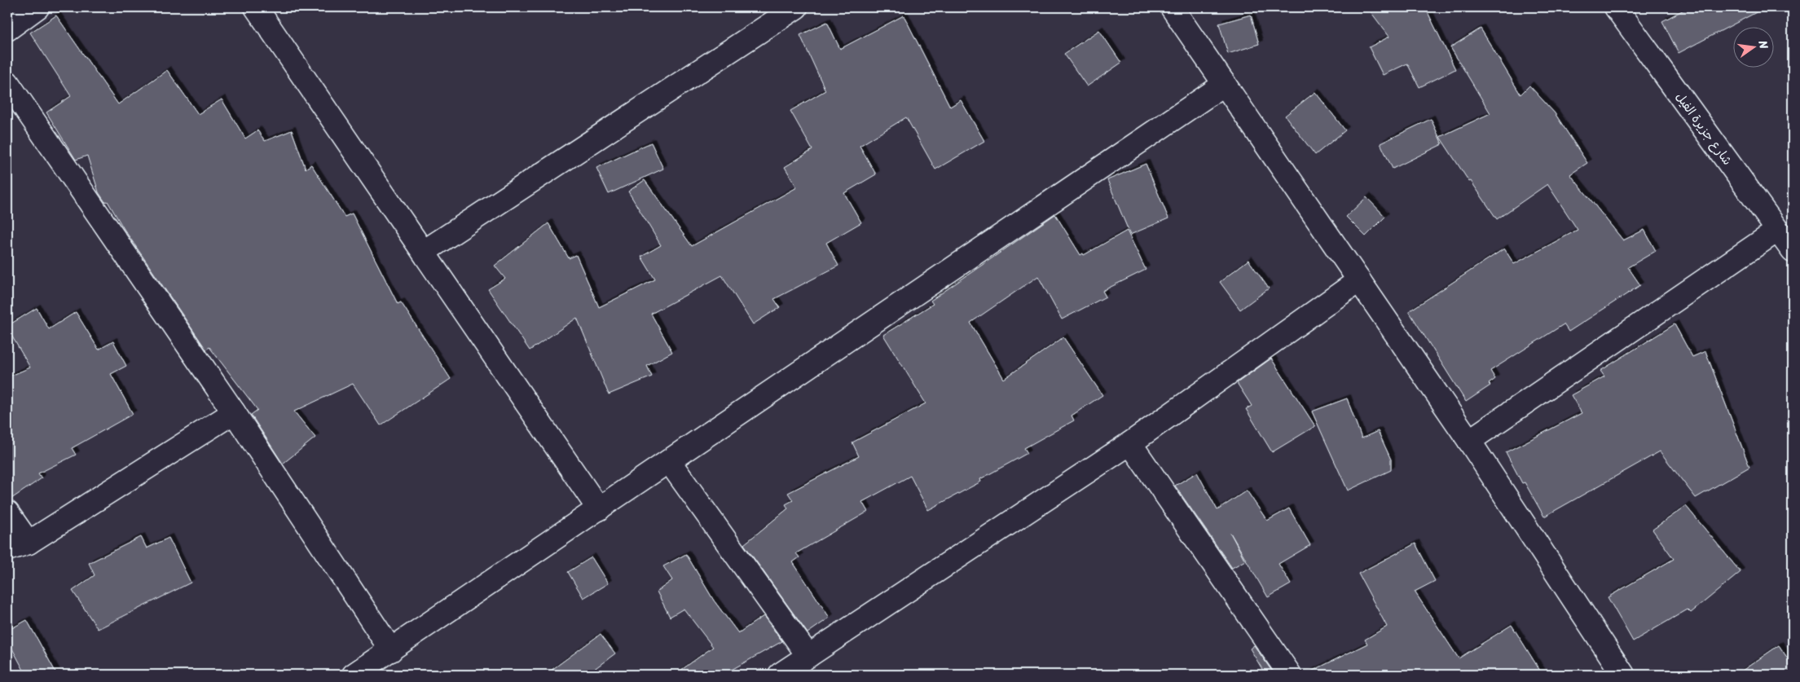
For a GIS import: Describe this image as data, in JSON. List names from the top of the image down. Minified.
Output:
{"streets":{"street":["شارع جزيرة الفيل"]},"north":"right"}
